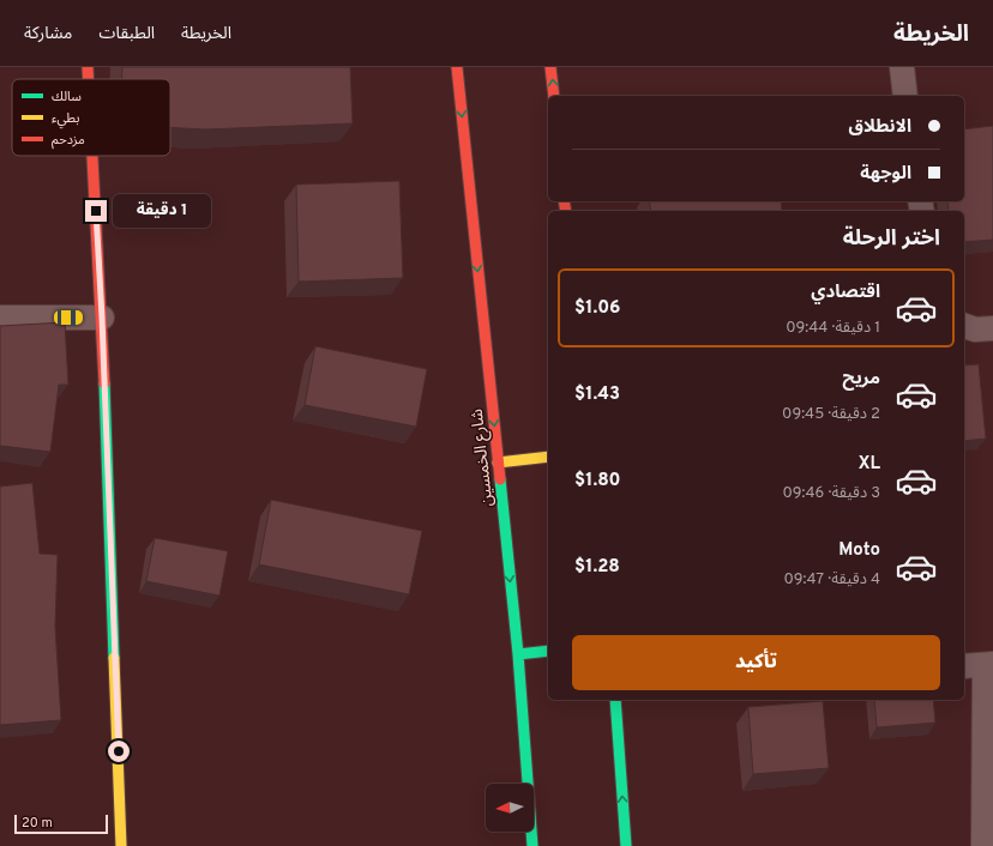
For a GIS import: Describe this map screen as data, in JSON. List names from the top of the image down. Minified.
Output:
{"streets":{"main road":["شارع الخمسين"]},"one_way":["شارع الخمسين"],"legend":["سالك","بطيء","مزدحم"],"scale_bar":"20 m","north":"left","page":{"header":"الخريطة","nav":["الخريطة","الطبقات","مشاركة"],"banner":["الانطلاق","الوجهة"],"bubble":"1 دقيقة","heading":"اختر الرحلة","list":[{"name":"اقتصادي","note":"1 دقيقة · 09:44","value":"$1.06"},{"name":"مريح","note":"2 دقيقة · 09:45","value":"$1.43"},{"name":"XL","note":"3 دقيقة · 09:46","value":"$1.80"},{"name":"Moto","note":"4 دقيقة · 09:47","value":"$1.28"}],"buttons":"تأكيد","scale":"20 m"}}
